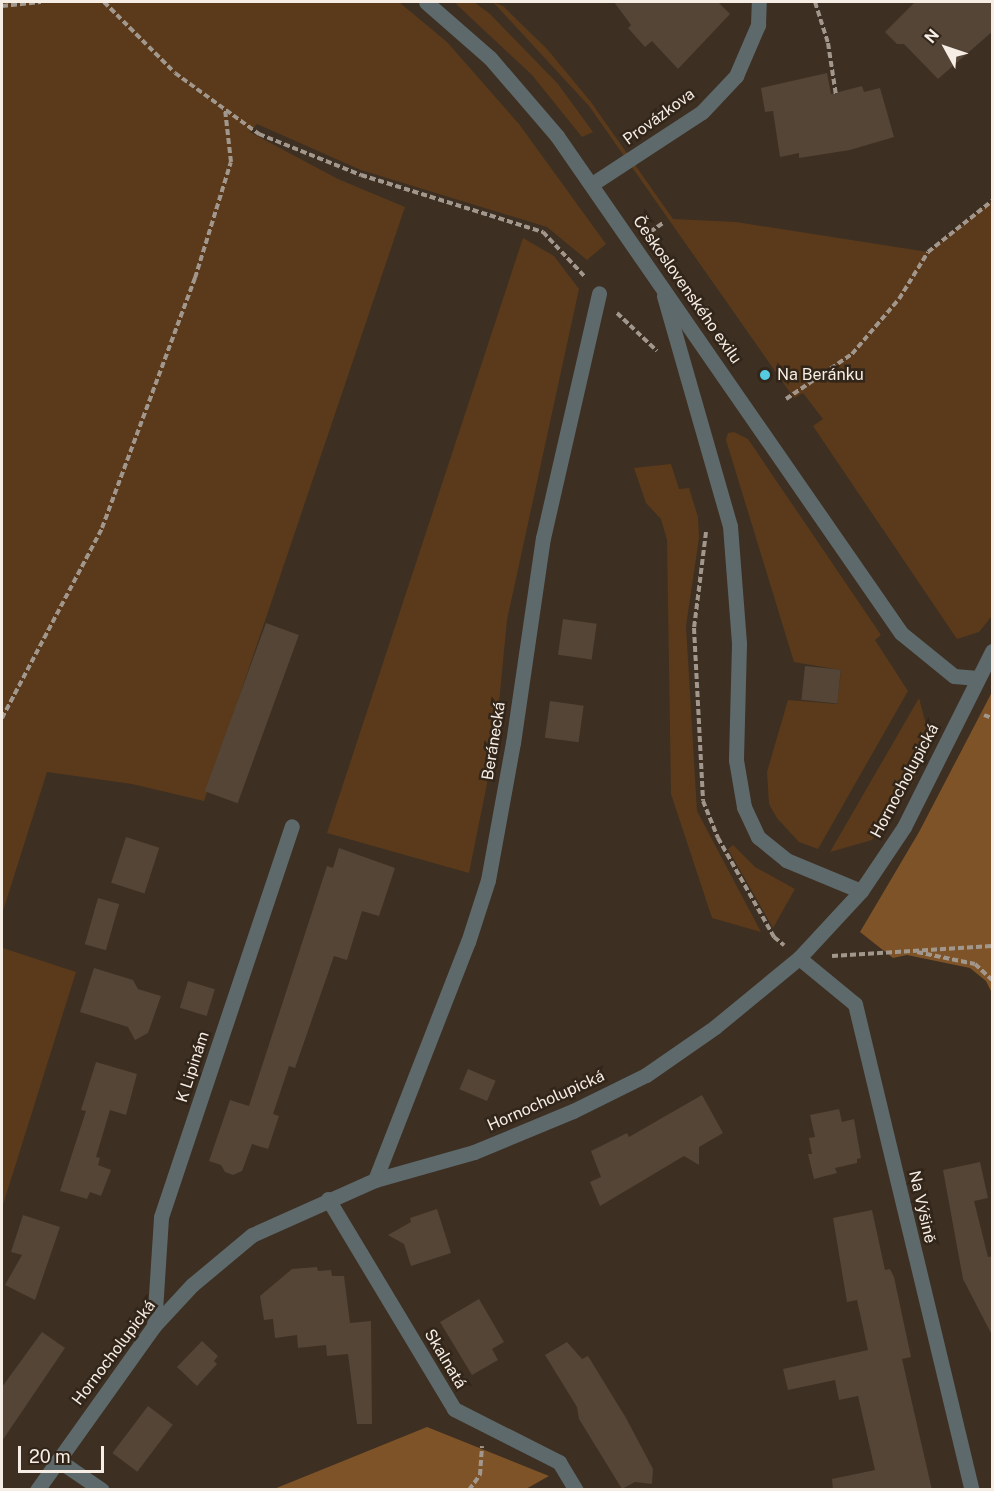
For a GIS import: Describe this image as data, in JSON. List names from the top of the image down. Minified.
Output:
{"streets":{"street":["Provázkova","Československého exilu","Beránecká","Hornocholupická","K Lipinám","Na Výšině","Skalnatá"]},"crossings":[["Provázkova","Československého exilu"],["Československého exilu","Hornocholupická"],["Beránecká","Hornocholupická"],["Hornocholupická","K Lipinám"],["Hornocholupická","Na Výšině"],["Hornocholupická","Skalnatá"]],"places":["Na Beránku"],"scale_bar":"20 m","north":"top left"}
